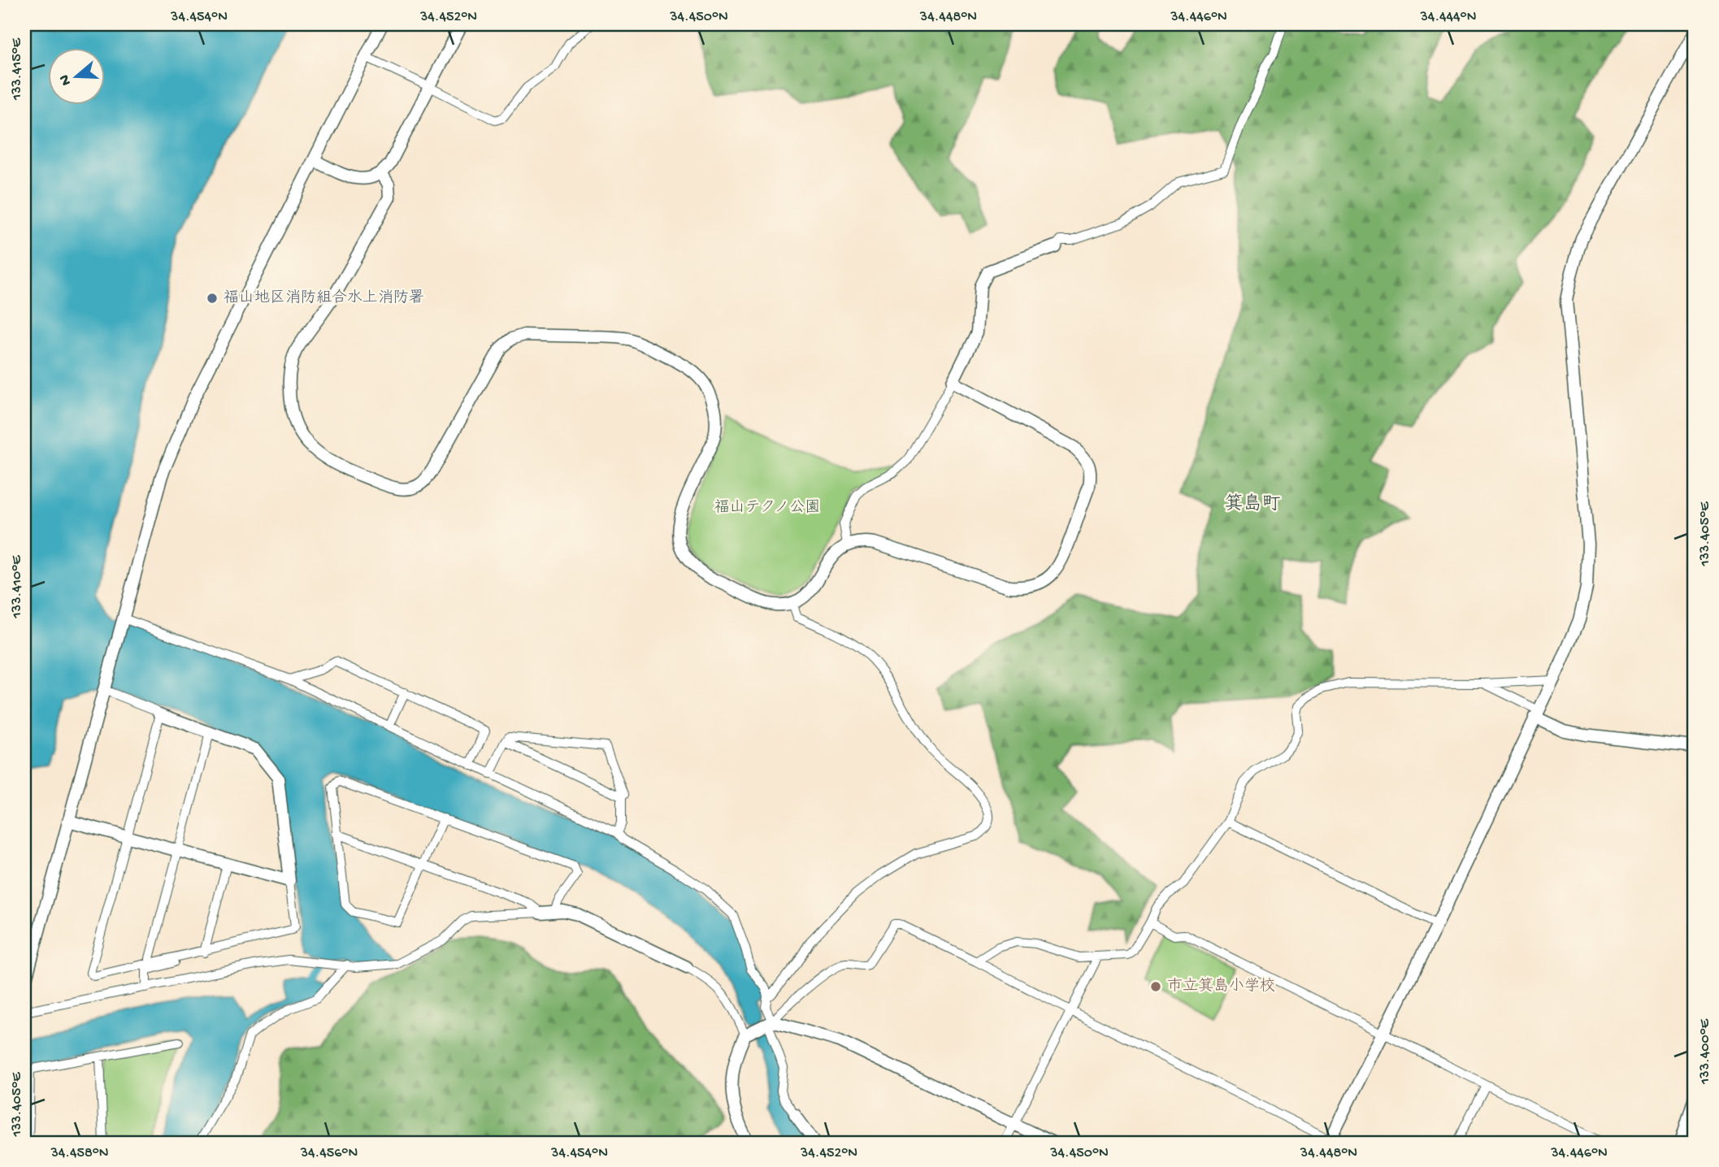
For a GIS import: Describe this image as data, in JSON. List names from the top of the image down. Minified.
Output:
{"districts":["箕島町"],"parks":["福山テクノ公園"],"places":["福山地区消防組合水上消防署","市立箕島小学校"],"north":"left","coordinates":["34.454°N","34.452°N","34.450°N","34.448°N","34.446°N","34.444°N","133.415°E","133.405°E","133.410°E","133.400°E","34.458°N","34.456°N"]}
